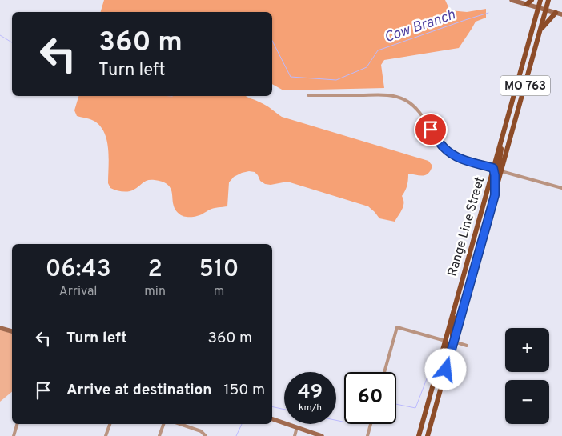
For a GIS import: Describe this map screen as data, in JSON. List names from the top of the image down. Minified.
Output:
{"streets":{"main road":["MO 763","Range Line Street"]},"water":["Cow Branch"],"page":{"turn":["360 m","Turn left"],"eta":["06:43","Arrival","2","min","510","m"],"list":[{"name":"Turn left","value":"360 m"},{"name":"Arrive at destination","value":"150 m"}],"map_buttons":["+","−"],"speed":"49 km/h","limit":"60"}}
